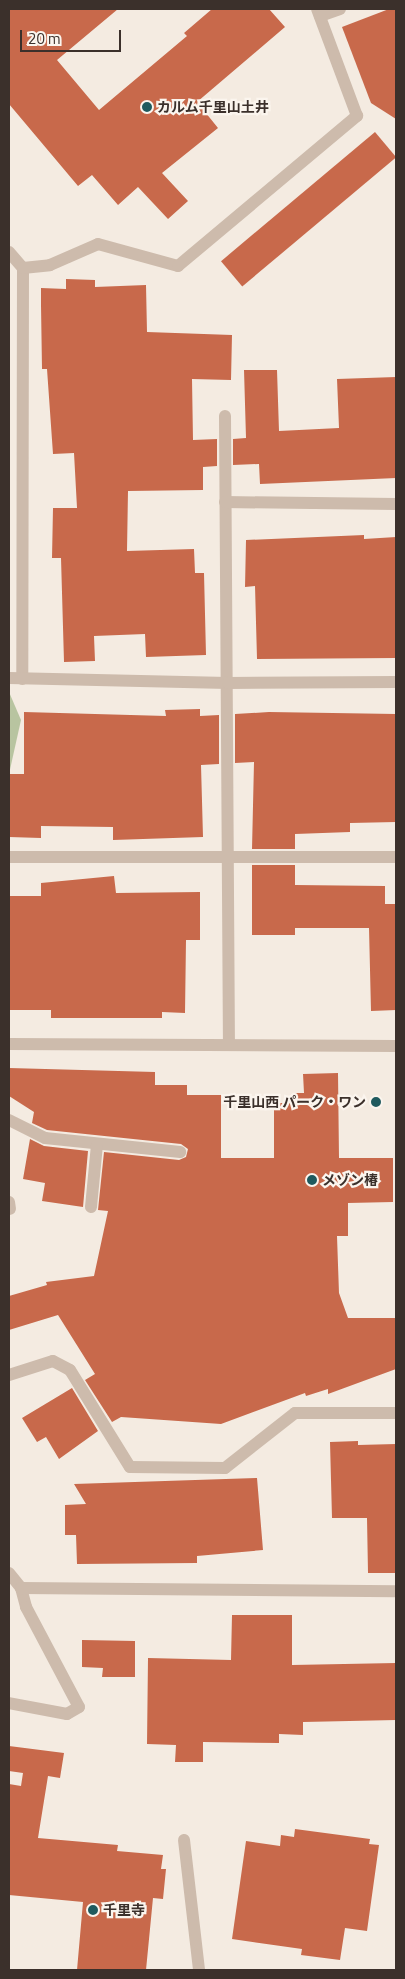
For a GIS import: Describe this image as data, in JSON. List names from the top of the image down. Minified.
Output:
{"places":["カルム千里山土井","千里山西 パーク・ワン","メゾン椿","千里寺"],"scale_bar":"20 m"}
